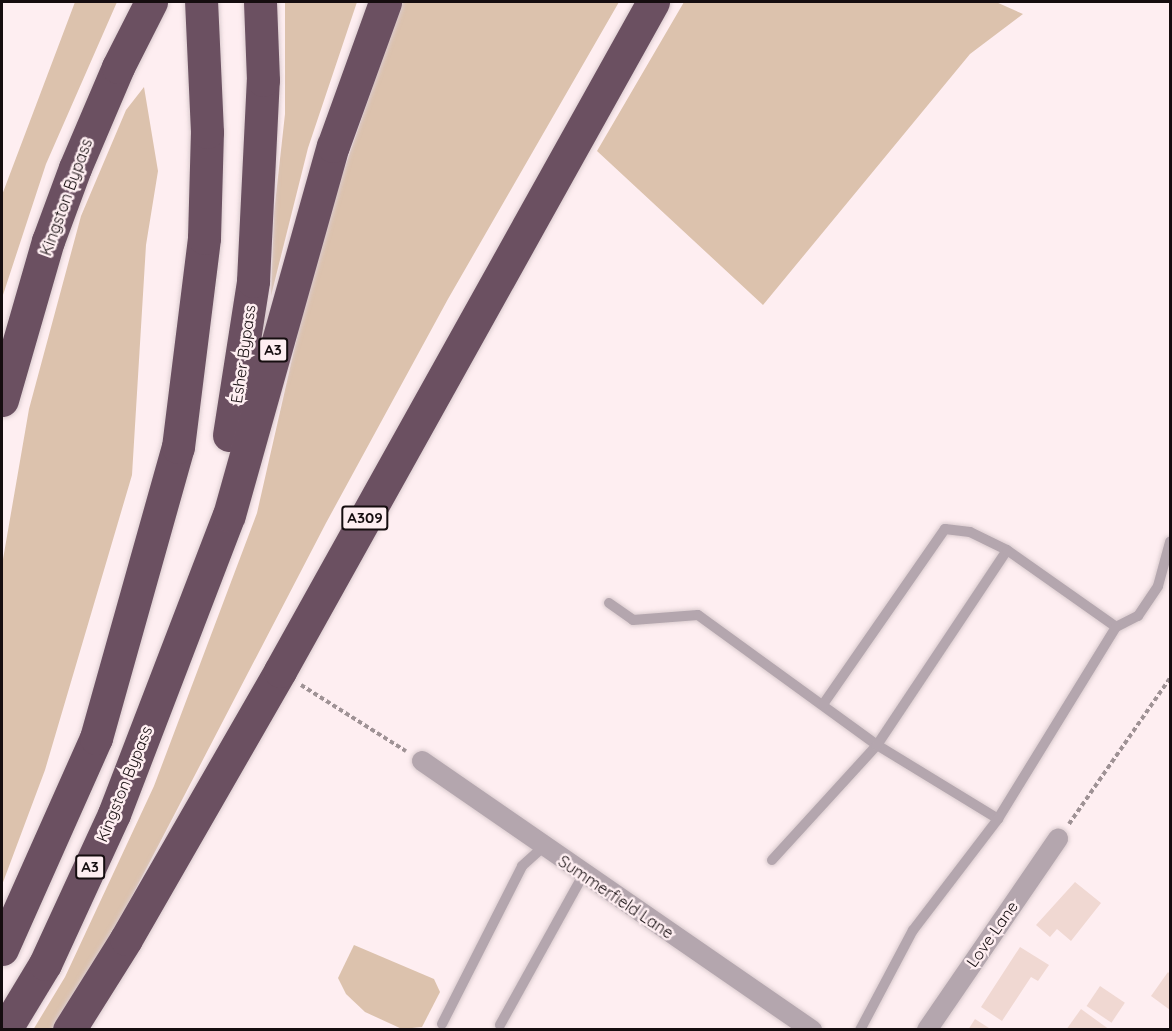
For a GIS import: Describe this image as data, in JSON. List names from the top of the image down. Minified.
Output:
{"streets":{"highway":["Kingston Bypass","A3","Esher Bypass","A309"],"street":["Summerfield Lane","Love Lane"]},"crossings":[["Kingston Bypass","A3"],["Kingston Bypass","Esher Bypass"],["A3","Esher Bypass"]]}
